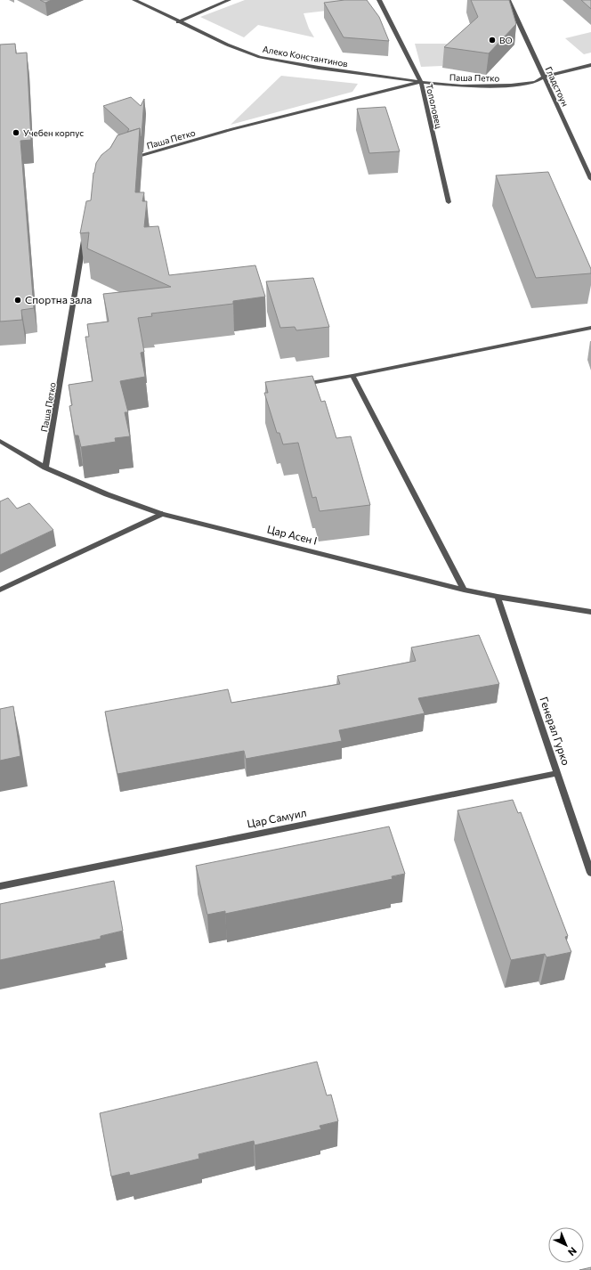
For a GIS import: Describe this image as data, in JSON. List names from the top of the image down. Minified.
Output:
{"streets":{"street":["Алеко Константинов","Паша Петко","Гладстоун","Тополовец","Цар Асен I","Генерал Гурко","Цар Самуил"]},"crossings":[["Алеко Константинов","Паша Петко"],["Алеко Константинов","Тополовец"],["Паша Петко","Гладстоун"],["Паша Петко","Тополовец"],["Паша Петко","Цар Асен I"],["Цар Асен I","Генерал Гурко"],["Генерал Гурко","Цар Самуил"]],"places":["ВО","Учебен корпус","Спортна зала"],"north":"bottom right"}
